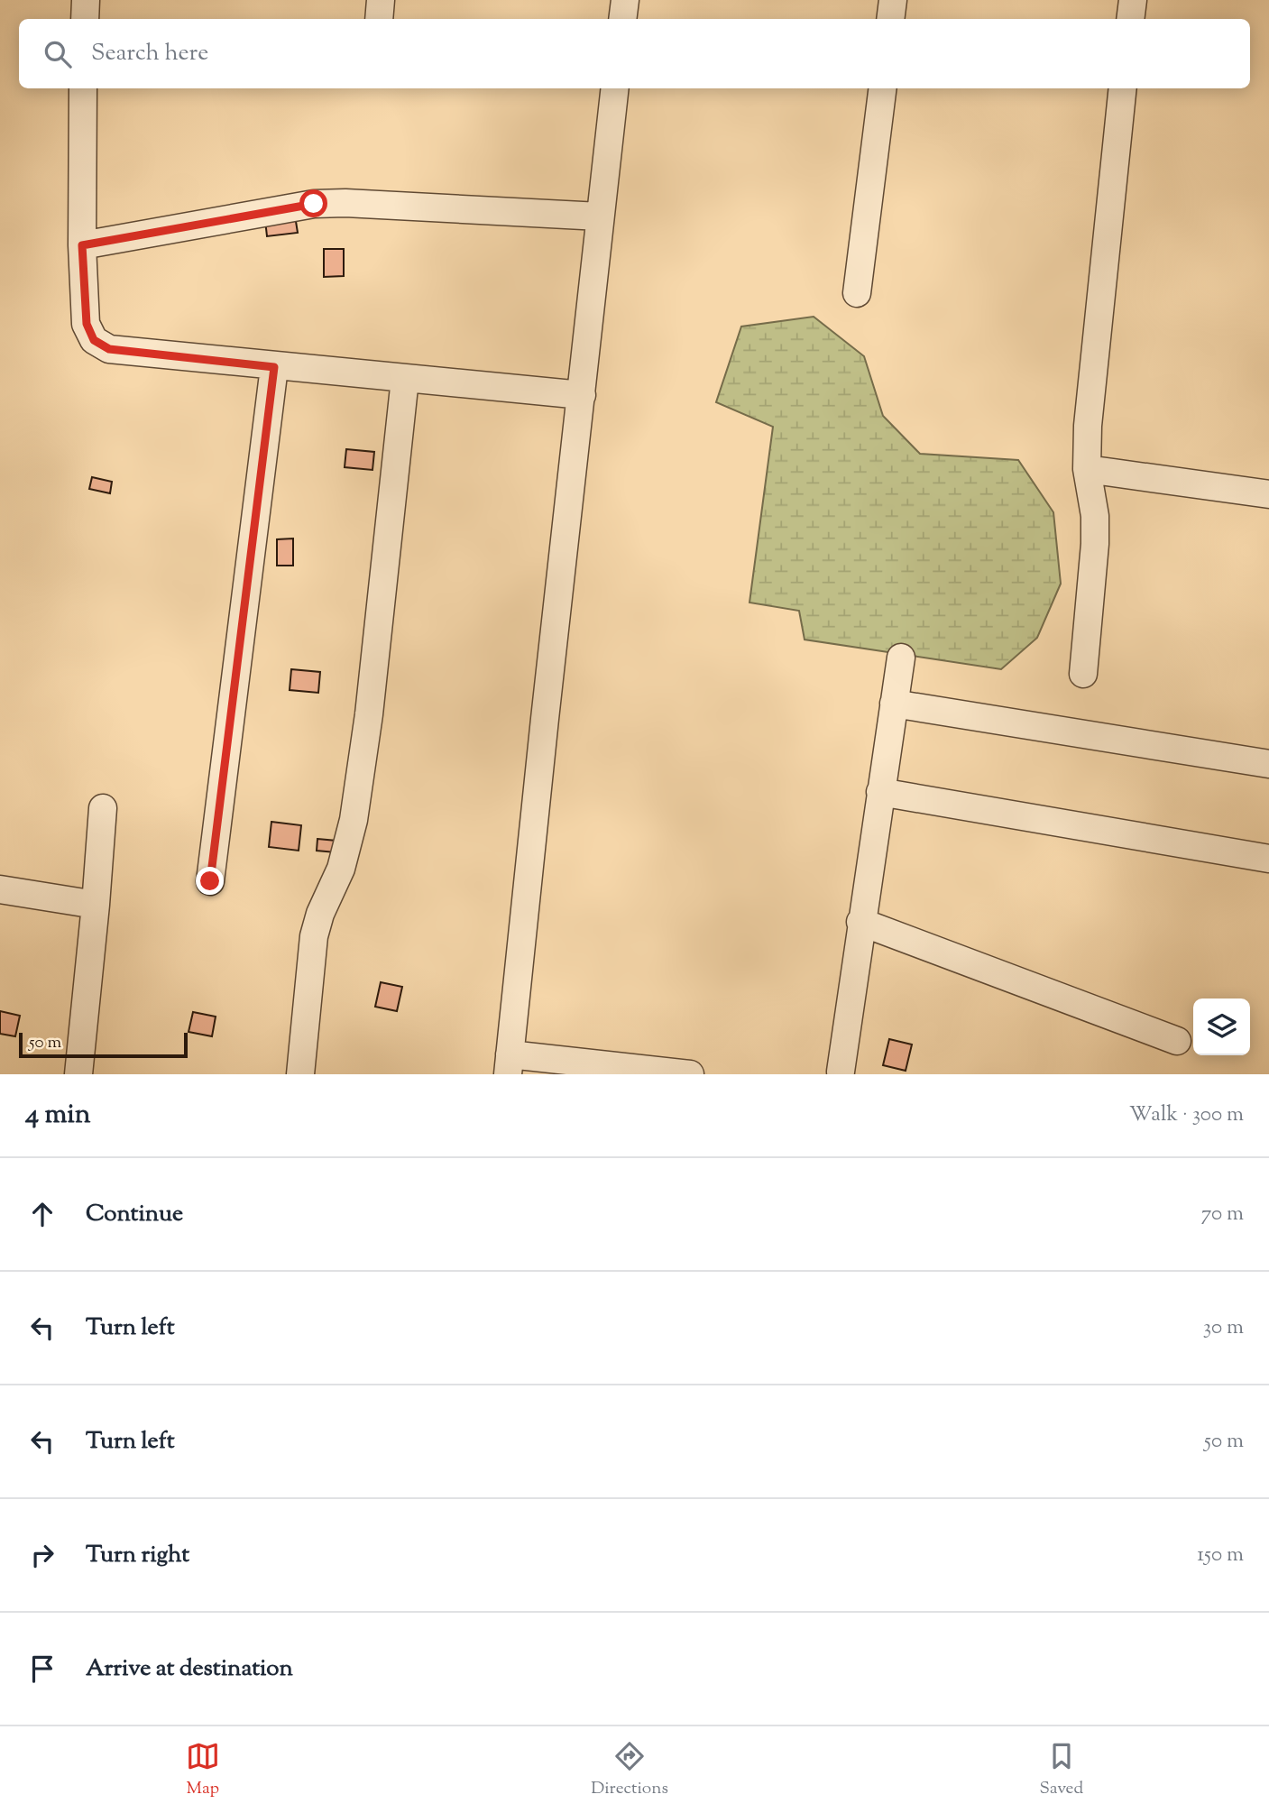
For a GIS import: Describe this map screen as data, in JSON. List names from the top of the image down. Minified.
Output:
{"scale_bar":"50 m","page":{"search":"Search here","scale":"50 m","heading":["4 min","Walk · 300 m"],"list":[["Continue","70 m"],["Turn left","30 m"],["Turn left","50 m"],["Turn right","150 m"],"Arrive at destination"],"nav":["Map","Directions","Saved"]}}
